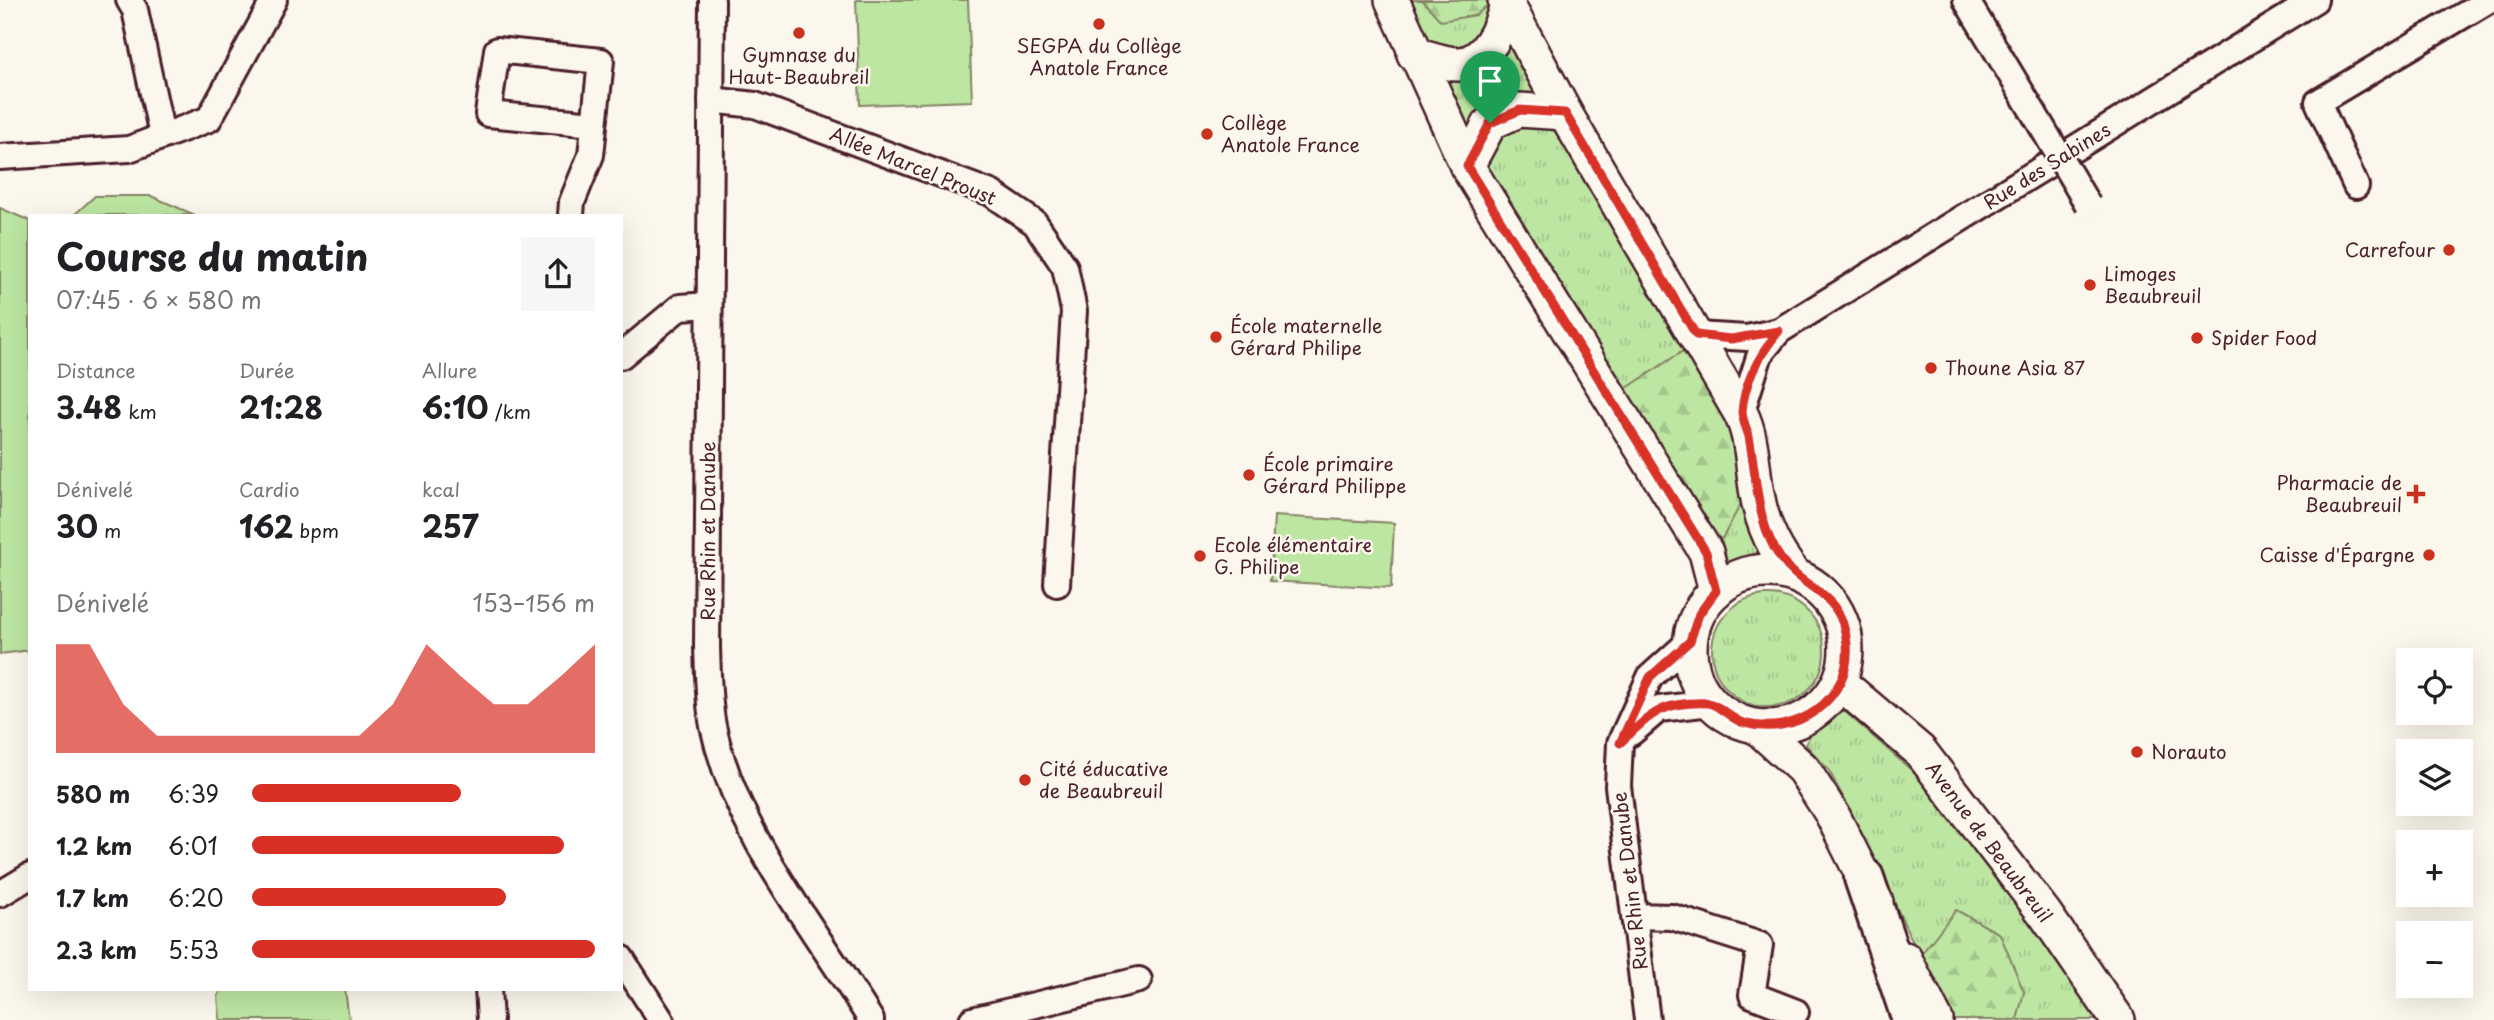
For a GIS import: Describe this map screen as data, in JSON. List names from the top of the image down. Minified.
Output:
{"streets":{"main road":["Avenue de Beaubreuil"],"street":["Allée Marcel Proust","Rue des Sabines","Rue Rhin et Danube"]},"crossings":[["Allée Marcel Proust","Rue Rhin et Danube"],["Rue Rhin et Danube","Avenue de Beaubreuil"]],"places":{"other":["SEGPA du Collège Anatole France","Gymnase du Haut-Beaubreil","Collège Anatole France","Carrefour","Limoges Beaubreuil","École maternelle Gérard Philipe","Spider Food","Thoune Asia 87","École primaire Gérard Philippe","Caisse d'Épargne","Ecole élémentaire G. Philipe","Norauto","Cité éducative de Beaubreuil"],"health":["Pharmacie de Beaubreuil"]},"page":{"heading":["Course du matin","07:45 · 6 × 580 m"],"stats":[["Distance","3.48 km"],["Durée","21:28"],["Allure","6:10 /km"],["Dénivelé","30 m"],["Cardio","162 bpm"],["kcal","257"]],"chart":["Dénivelé","153–156 m"],"map_buttons":["+","−"],"list":[{"name":"580 m","note":"6:39"},{"name":"1.2 km","note":"6:01"},{"name":"1.7 km","note":"6:20"},{"name":"2.3 km","note":"5:53"}]}}
